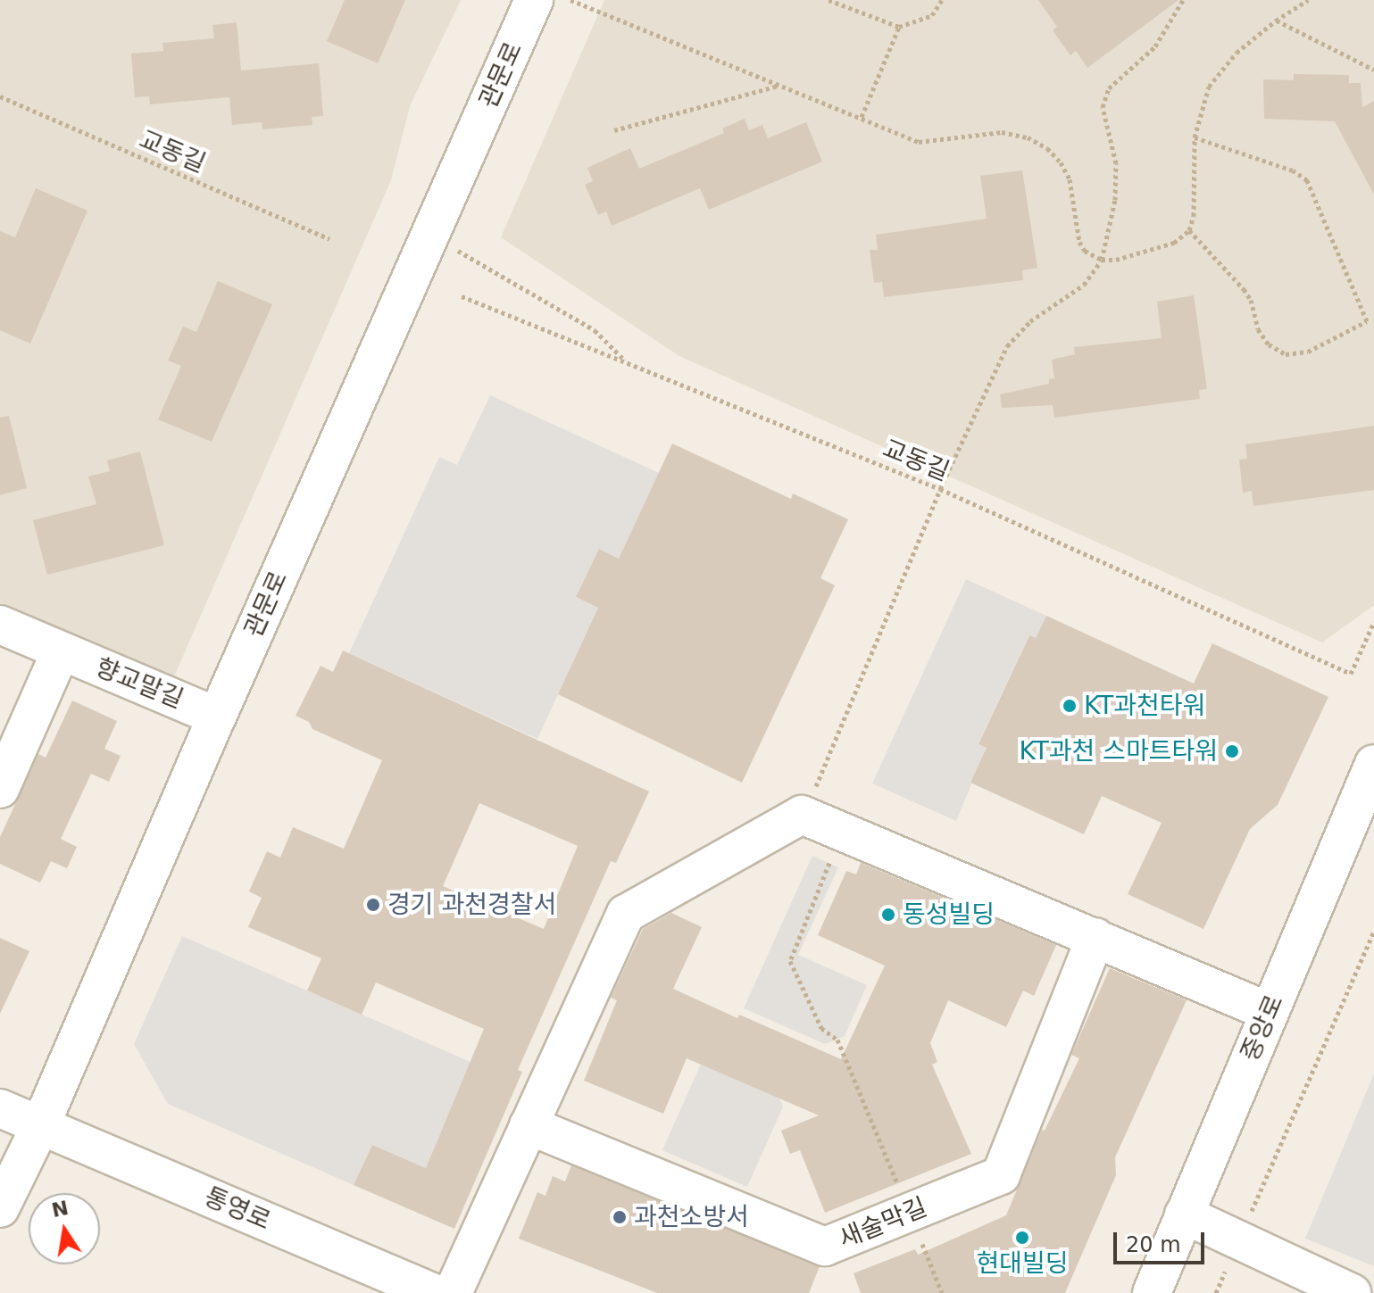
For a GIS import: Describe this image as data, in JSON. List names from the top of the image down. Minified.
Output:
{"streets":{"street":["관문로","향교말길","중앙로","통영로","새술막길"],"path":["교동길"]},"crossings":[["관문로","향교말길"],["관문로","통영로"]],"places":["KT과천타워","KT과천 스마트타워","경기 과천경찰서","동성빌딩","과천소방서","현대빌딩"],"scale_bar":"20 m","north":"top"}
